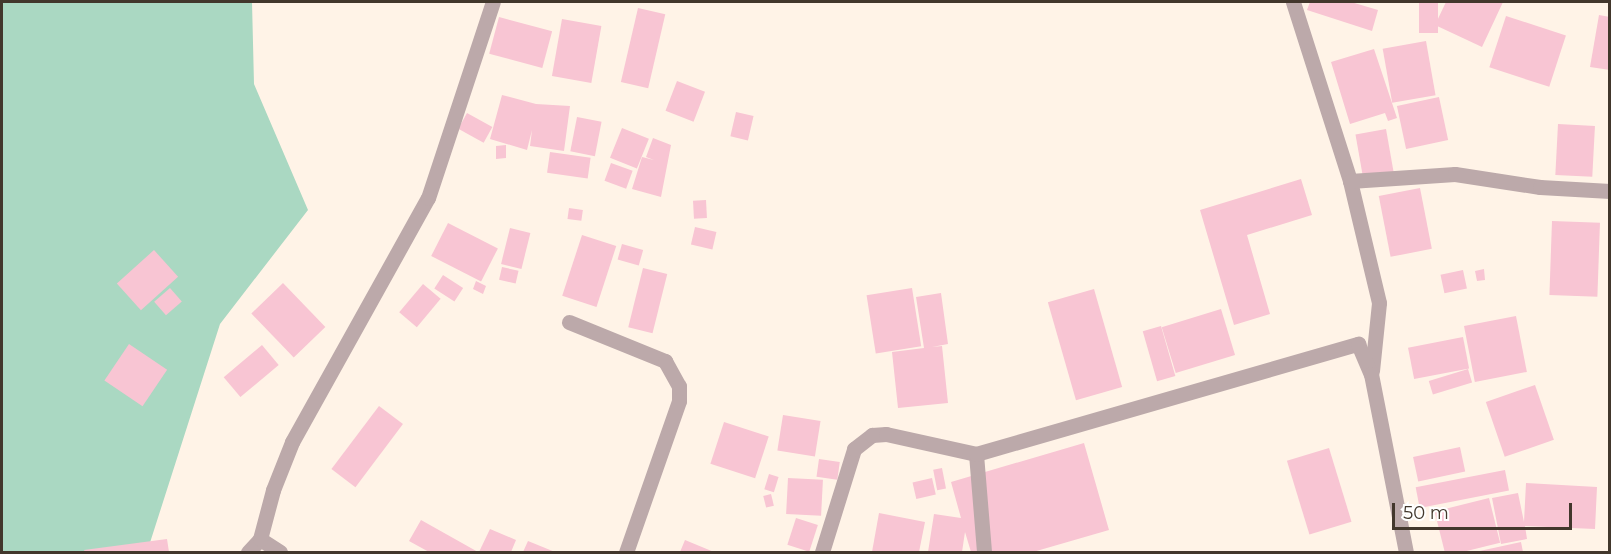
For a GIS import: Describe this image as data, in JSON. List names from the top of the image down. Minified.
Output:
{"scale_bar":"50 m"}
